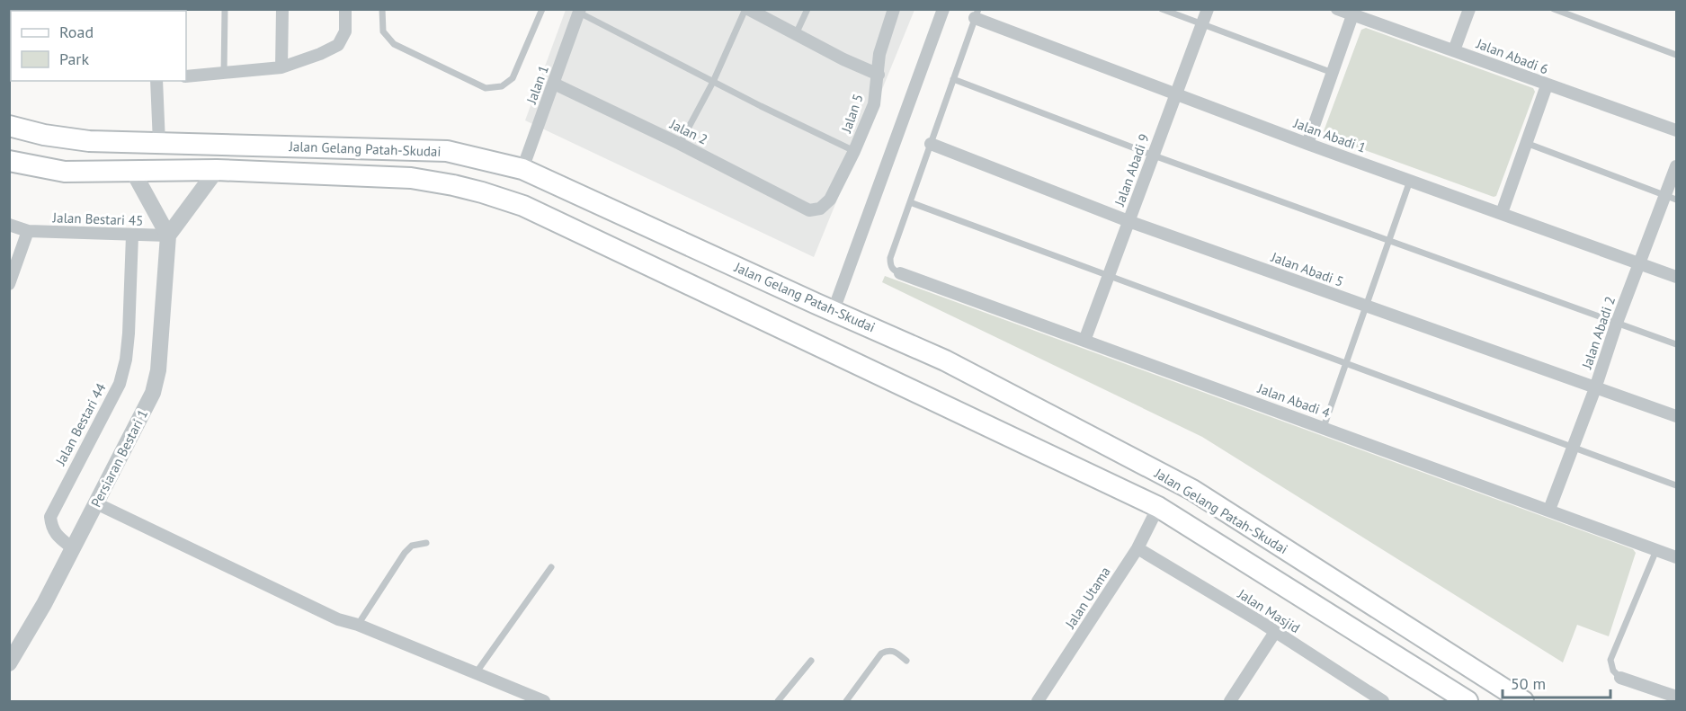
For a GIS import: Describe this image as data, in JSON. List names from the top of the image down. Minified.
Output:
{"streets":{"main road":["Jalan Gelang Patah-Skudai"],"street":["Jalan Abadi 6","Jalan 1","Jalan 5","Jalan 2","Jalan Abadi 1","Jalan Abadi 9","Jalan Bestari 45","Jalan Abadi 5","Jalan Abadi 2","Jalan Abadi 4","Jalan Bestari 44","Persiaran Bestari 1","Jalan Utama","Jalan Masjid"]},"crossings":[["Jalan 1","Jalan 2"],["Jalan 1","Jalan Gelang Patah-Skudai"],["Jalan 5","Jalan 2"],["Jalan Abadi 1","Jalan Abadi 9"],["Jalan Abadi 1","Jalan Abadi 2"],["Jalan Gelang Patah-Skudai","Jalan Utama"],["Jalan Abadi 9","Jalan Abadi 5"],["Jalan Abadi 9","Jalan Abadi 4"],["Jalan Bestari 45","Jalan Bestari 44"],["Jalan Bestari 45","Persiaran Bestari 1"],["Jalan Abadi 5","Jalan Abadi 2"],["Jalan Abadi 2","Jalan Abadi 4"],["Jalan Bestari 44","Persiaran Bestari 1"],["Jalan Utama","Jalan Masjid"]],"legend":["Road","Park"],"scale_bar":"50 m"}
